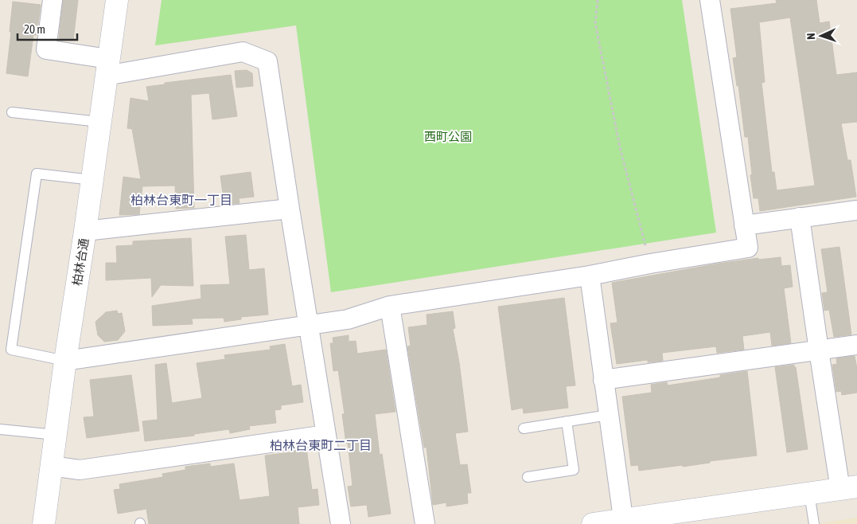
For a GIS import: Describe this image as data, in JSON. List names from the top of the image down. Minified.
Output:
{"streets":{"street":["柏林台通"]},"districts":["柏林台東町一丁目","柏林台東町二丁目"],"parks":["西町公園"],"scale_bar":"20 m","north":"left"}
